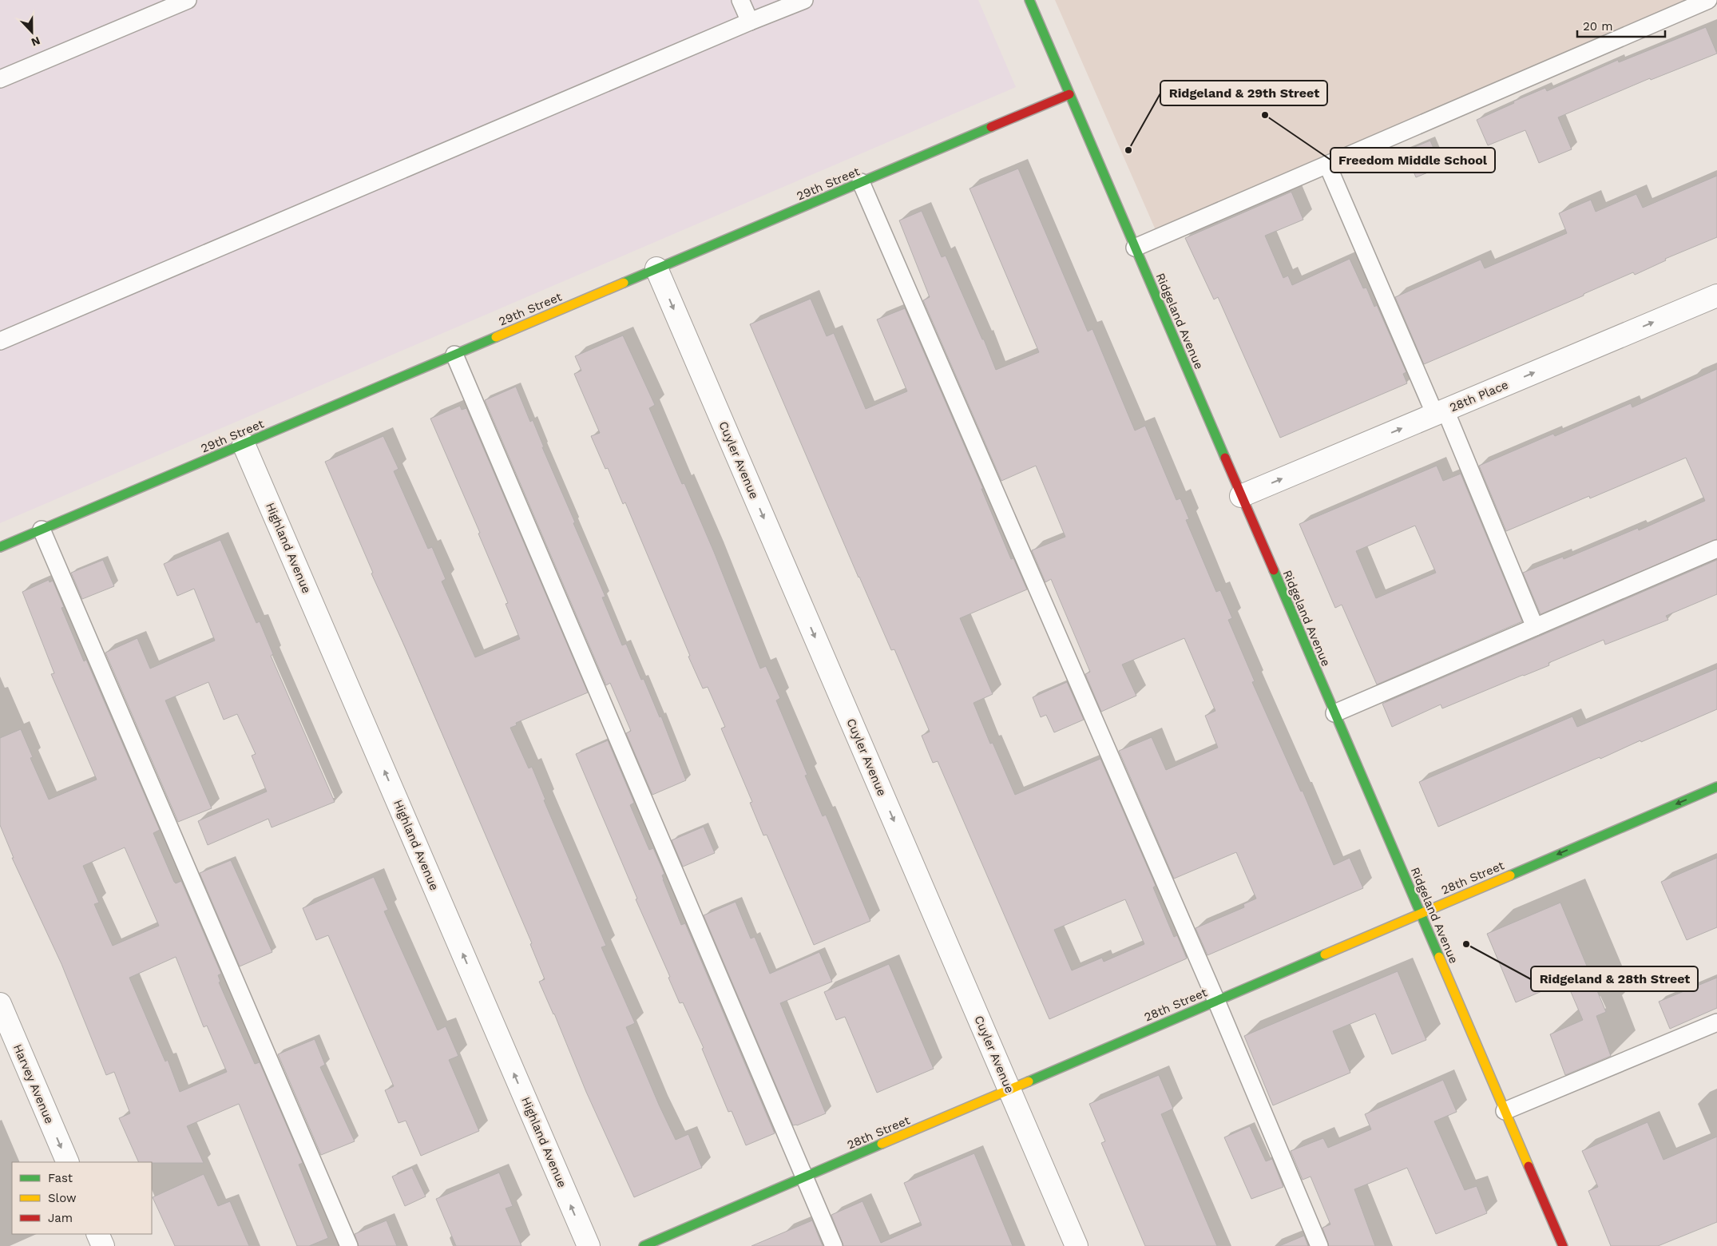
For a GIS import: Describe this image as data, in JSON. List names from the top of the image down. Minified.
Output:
{"streets":{"street":["29th Street","Ridgeland Avenue","28th Place","Cuyler Avenue","Highland Avenue","28th Street","Harvey Avenue"]},"crossings":[["29th Street","Ridgeland Avenue"],["29th Street","Cuyler Avenue"],["29th Street","Highland Avenue"],["Ridgeland Avenue","28th Place"],["Ridgeland Avenue","28th Street"],["Cuyler Avenue","28th Street"]],"one_way":["28th Place","Cuyler Avenue","Highland Avenue","Harvey Avenue"],"places":["Freedom Middle School","Ridgeland & 29th Street","Ridgeland & 28th Street"],"legend":["Fast","Slow","Jam"],"scale_bar":"20 m","north":"bottom"}
